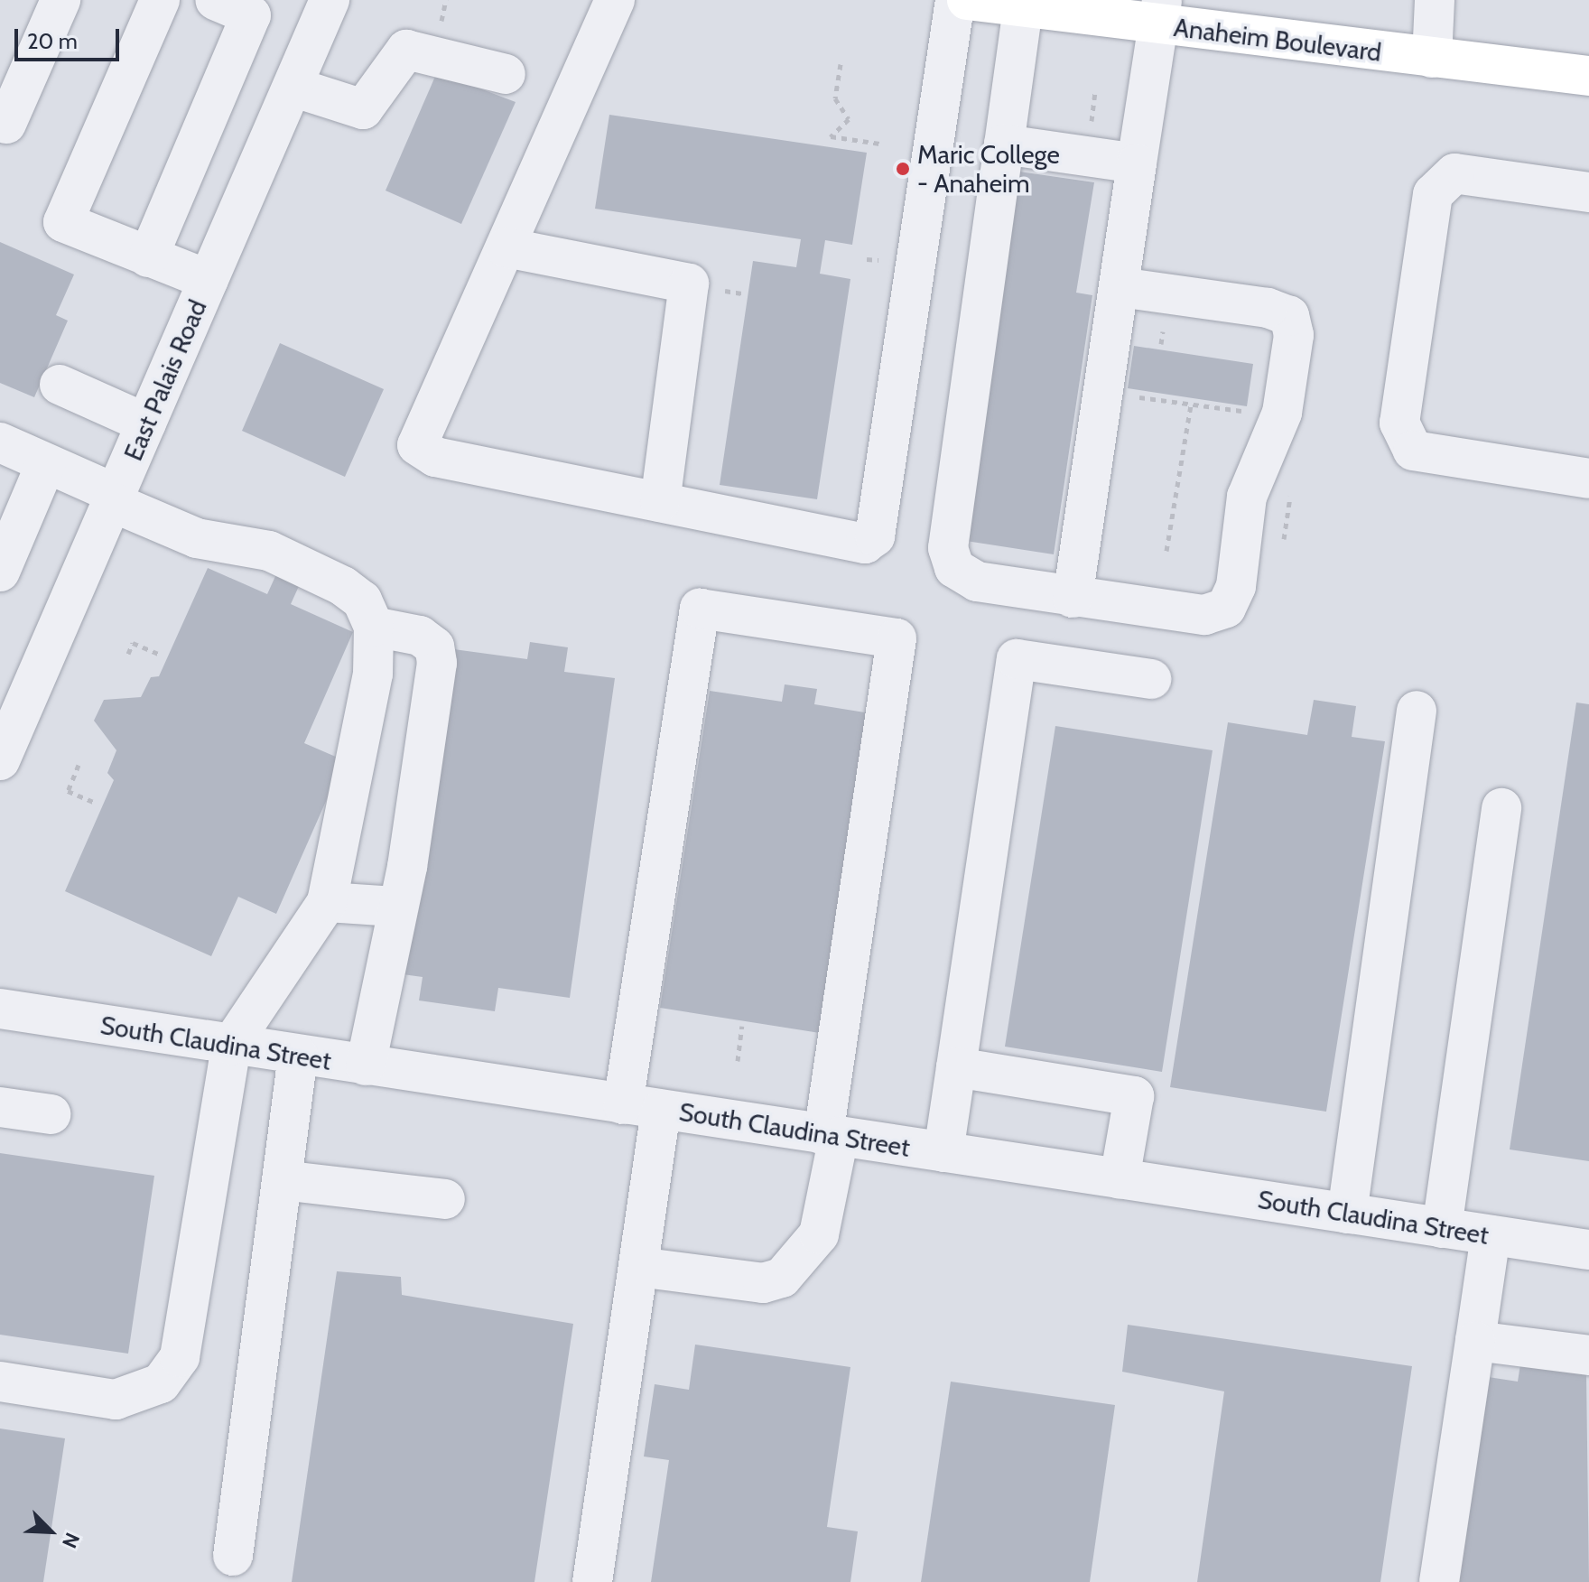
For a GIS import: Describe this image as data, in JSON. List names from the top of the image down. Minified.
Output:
{"streets":{"main road":["Anaheim Boulevard"],"street":["East Palais Road","South Claudina Street"]},"places":["Maric College - Anaheim"],"scale_bar":"20 m","north":"bottom right"}
